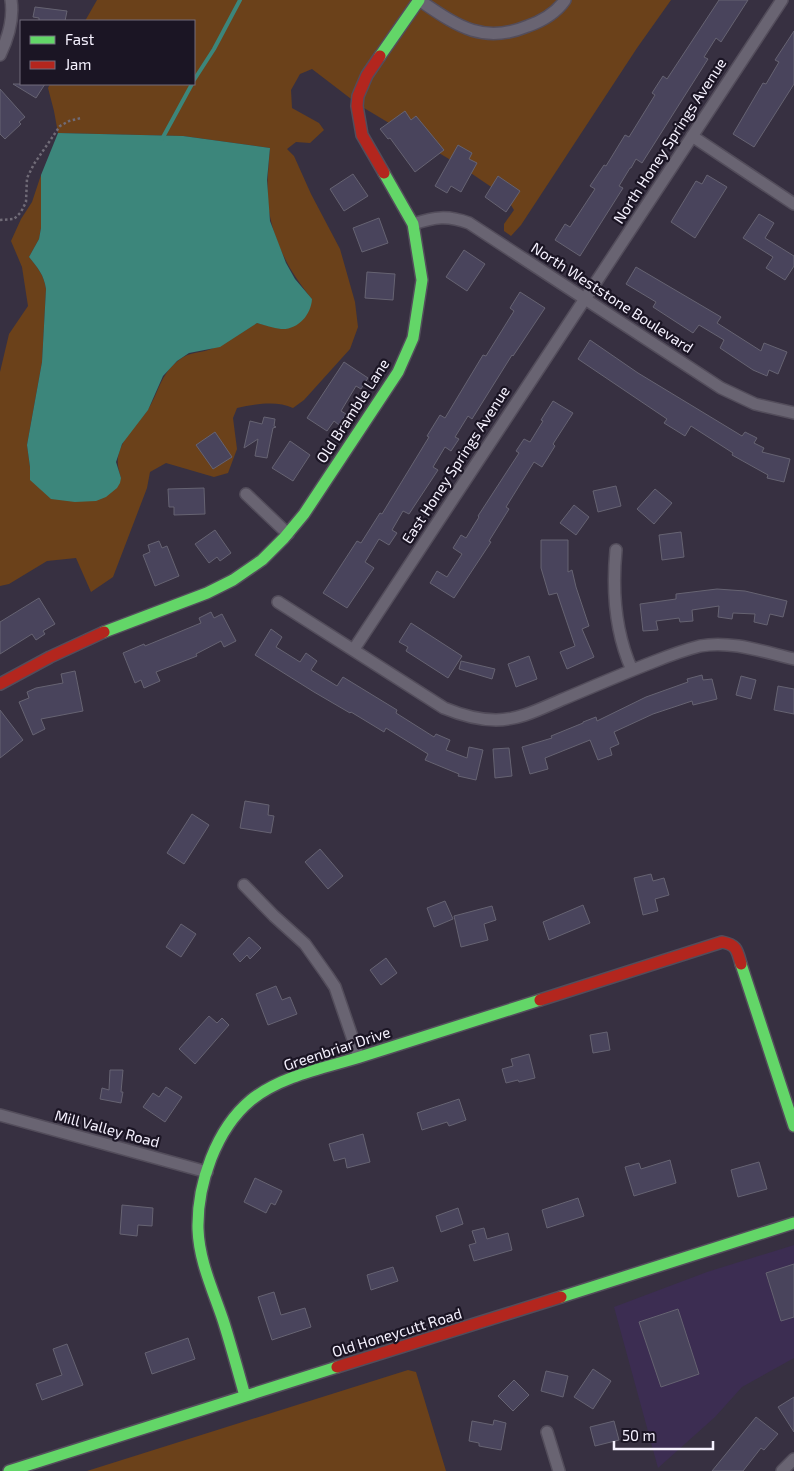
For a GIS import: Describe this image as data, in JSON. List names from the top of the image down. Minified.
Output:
{"streets":{"street":["North Honey Springs Avenue","North Weststone Boulevard","Old Bramble Lane","East Honey Springs Avenue","Greenbriar Drive","Mill Valley Road","Old Honeycutt Road"]},"crossings":[["North Honey Springs Avenue","North Weststone Boulevard"],["North Honey Springs Avenue","East Honey Springs Avenue"],["North Weststone Boulevard","Old Bramble Lane"],["North Weststone Boulevard","East Honey Springs Avenue"],["Greenbriar Drive","Mill Valley Road"],["Greenbriar Drive","Old Honeycutt Road"]],"legend":["Fast","Jam"],"scale_bar":"50 m"}
